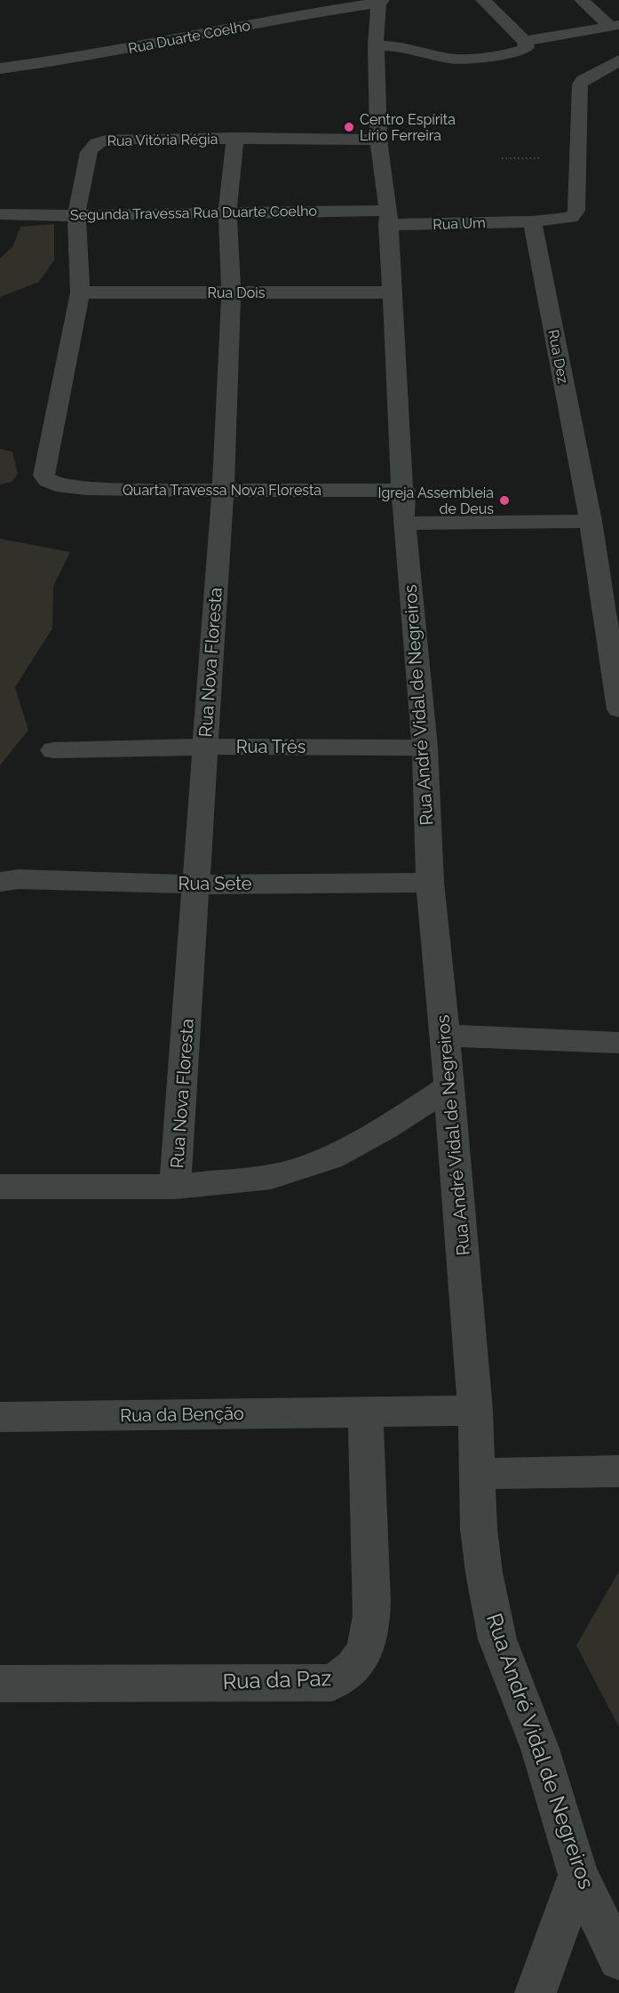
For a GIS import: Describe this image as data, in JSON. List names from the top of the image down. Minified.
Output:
{"streets":{"street":["Rua Duarte Coelho","Rua Vitória Régia","Segunda Travessa Rua Duarte Coelho","Rua Um","Rua Dois","Rua Dez","Quarta Travessa Nova Floresta","Rua Nova Floresta","Rua André Vidal de Negreiros","Rua Três","Rua Sete","Rua da Benção","Rua da Paz"]},"crossings":[["Rua Duarte Coelho","Rua André Vidal de Negreiros"],["Rua Vitória Régia","Segunda Travessa Rua Duarte Coelho"],["Rua Vitória Régia","Rua Dois"],["Rua Vitória Régia","Quarta Travessa Nova Floresta"],["Rua Vitória Régia","Rua Nova Floresta"],["Rua Vitória Régia","Rua André Vidal de Negreiros"],["Segunda Travessa Rua Duarte Coelho","Rua Um"],["Segunda Travessa Rua Duarte Coelho","Rua Nova Floresta"],["Segunda Travessa Rua Duarte Coelho","Rua André Vidal de Negreiros"],["Rua Um","Rua Dez"],["Rua Um","Rua André Vidal de Negreiros"],["Rua Dois","Rua Nova Floresta"],["Rua Dois","Rua André Vidal de Negreiros"],["Quarta Travessa Nova Floresta","Rua Nova Floresta"],["Quarta Travessa Nova Floresta","Rua André Vidal de Negreiros"],["Rua Nova Floresta","Rua Três"],["Rua Nova Floresta","Rua Sete"],["Rua André Vidal de Negreiros","Rua Três"],["Rua André Vidal de Negreiros","Rua Sete"],["Rua da Benção","Rua da Paz"]],"places":["Centro Espírita Lírio Ferreira","Igreja Assembleia de Deus"]}
